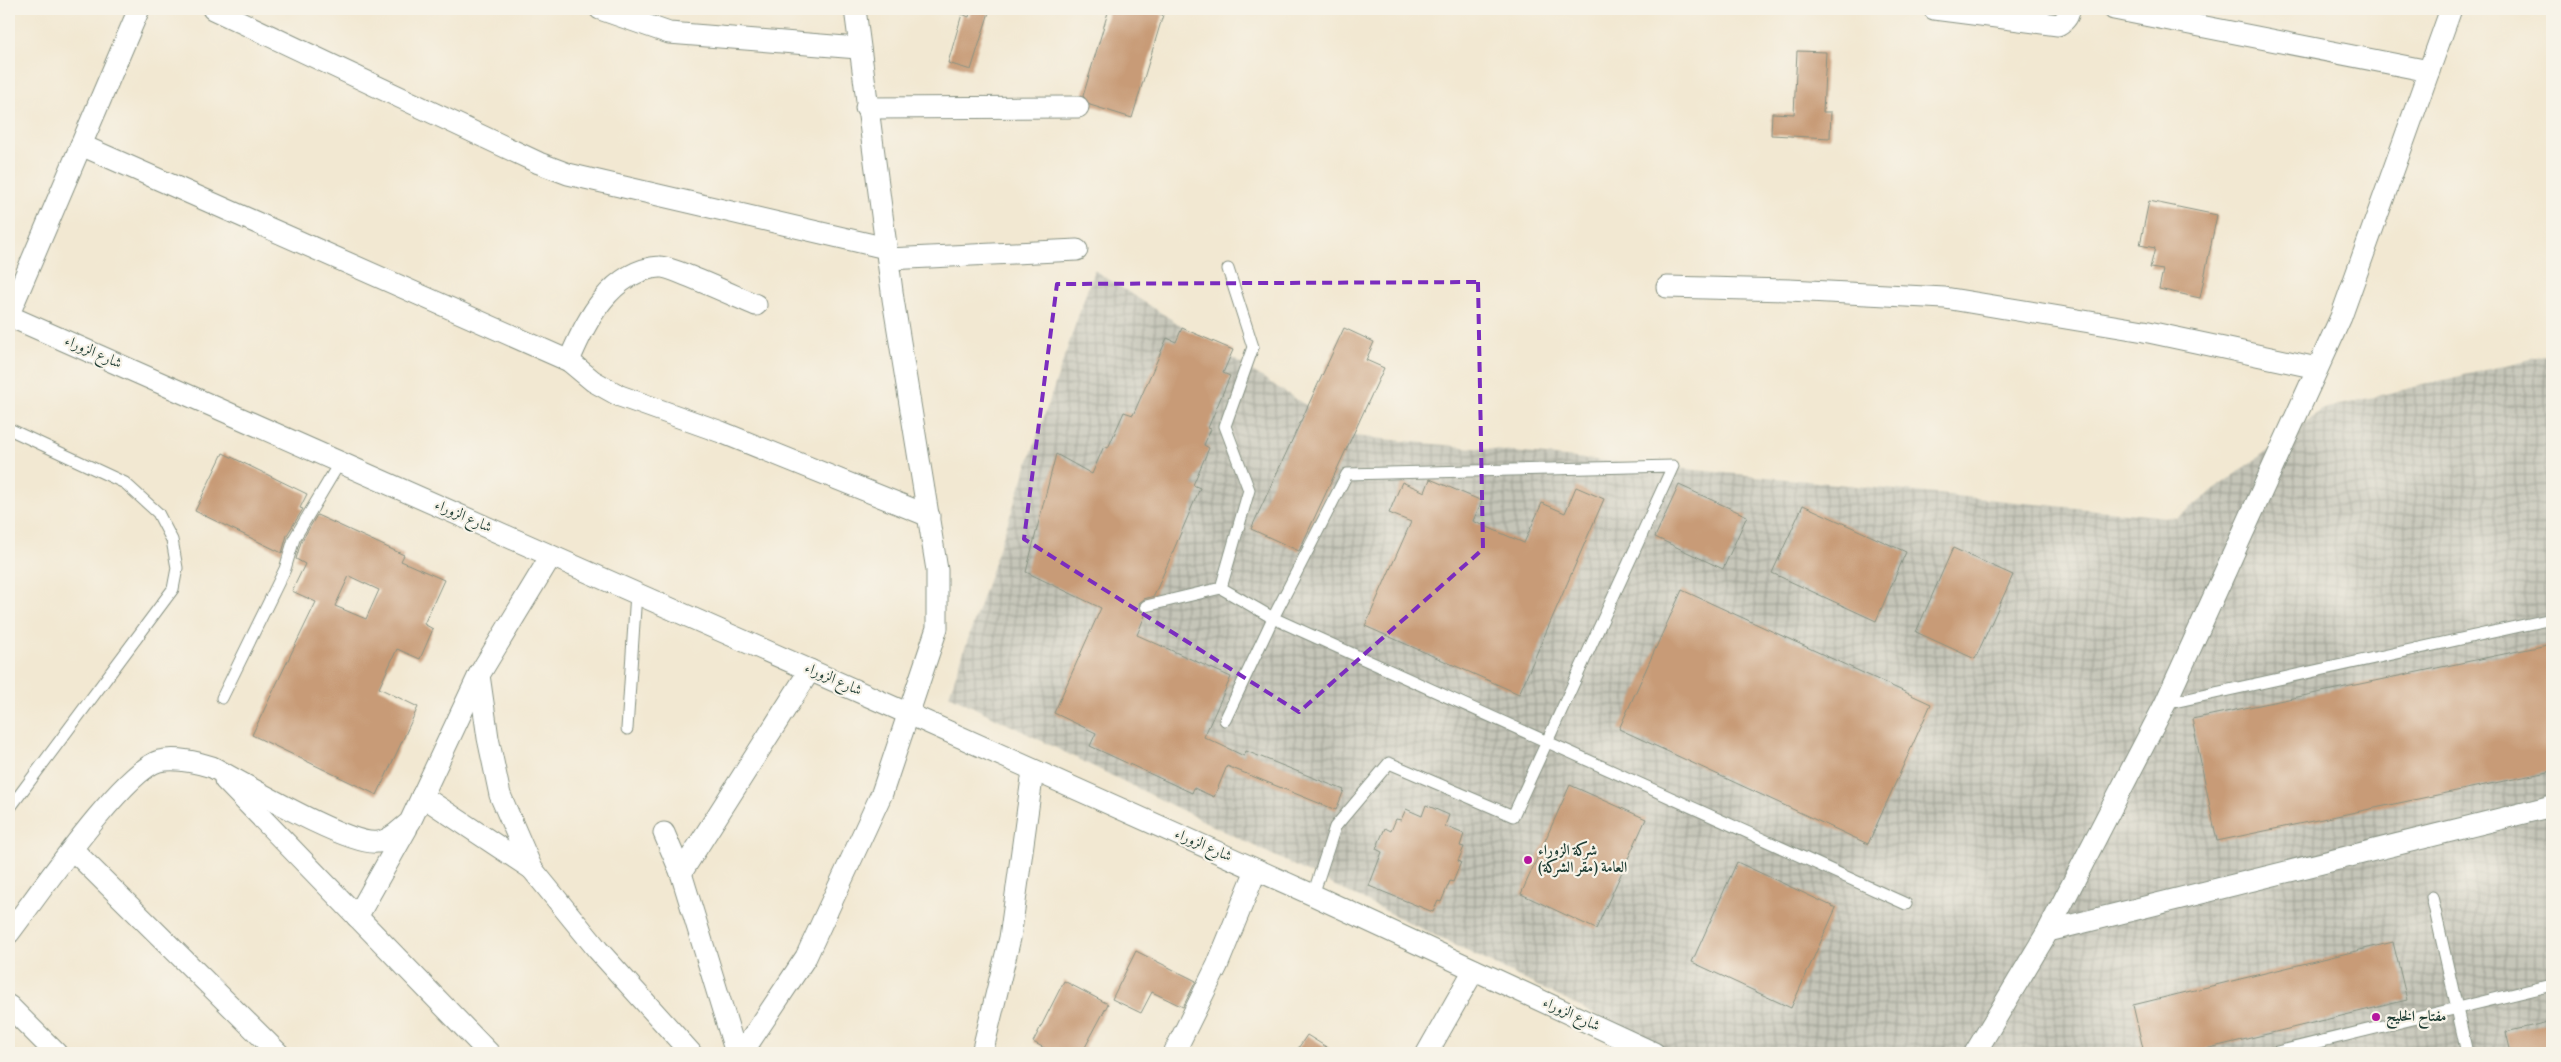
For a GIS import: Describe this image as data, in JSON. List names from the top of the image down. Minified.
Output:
{"streets":{"street":["شارع الزوراء"]},"places":["شركة الزوراء العامة (مقر الشركة)","مفتاح الخليج"]}
